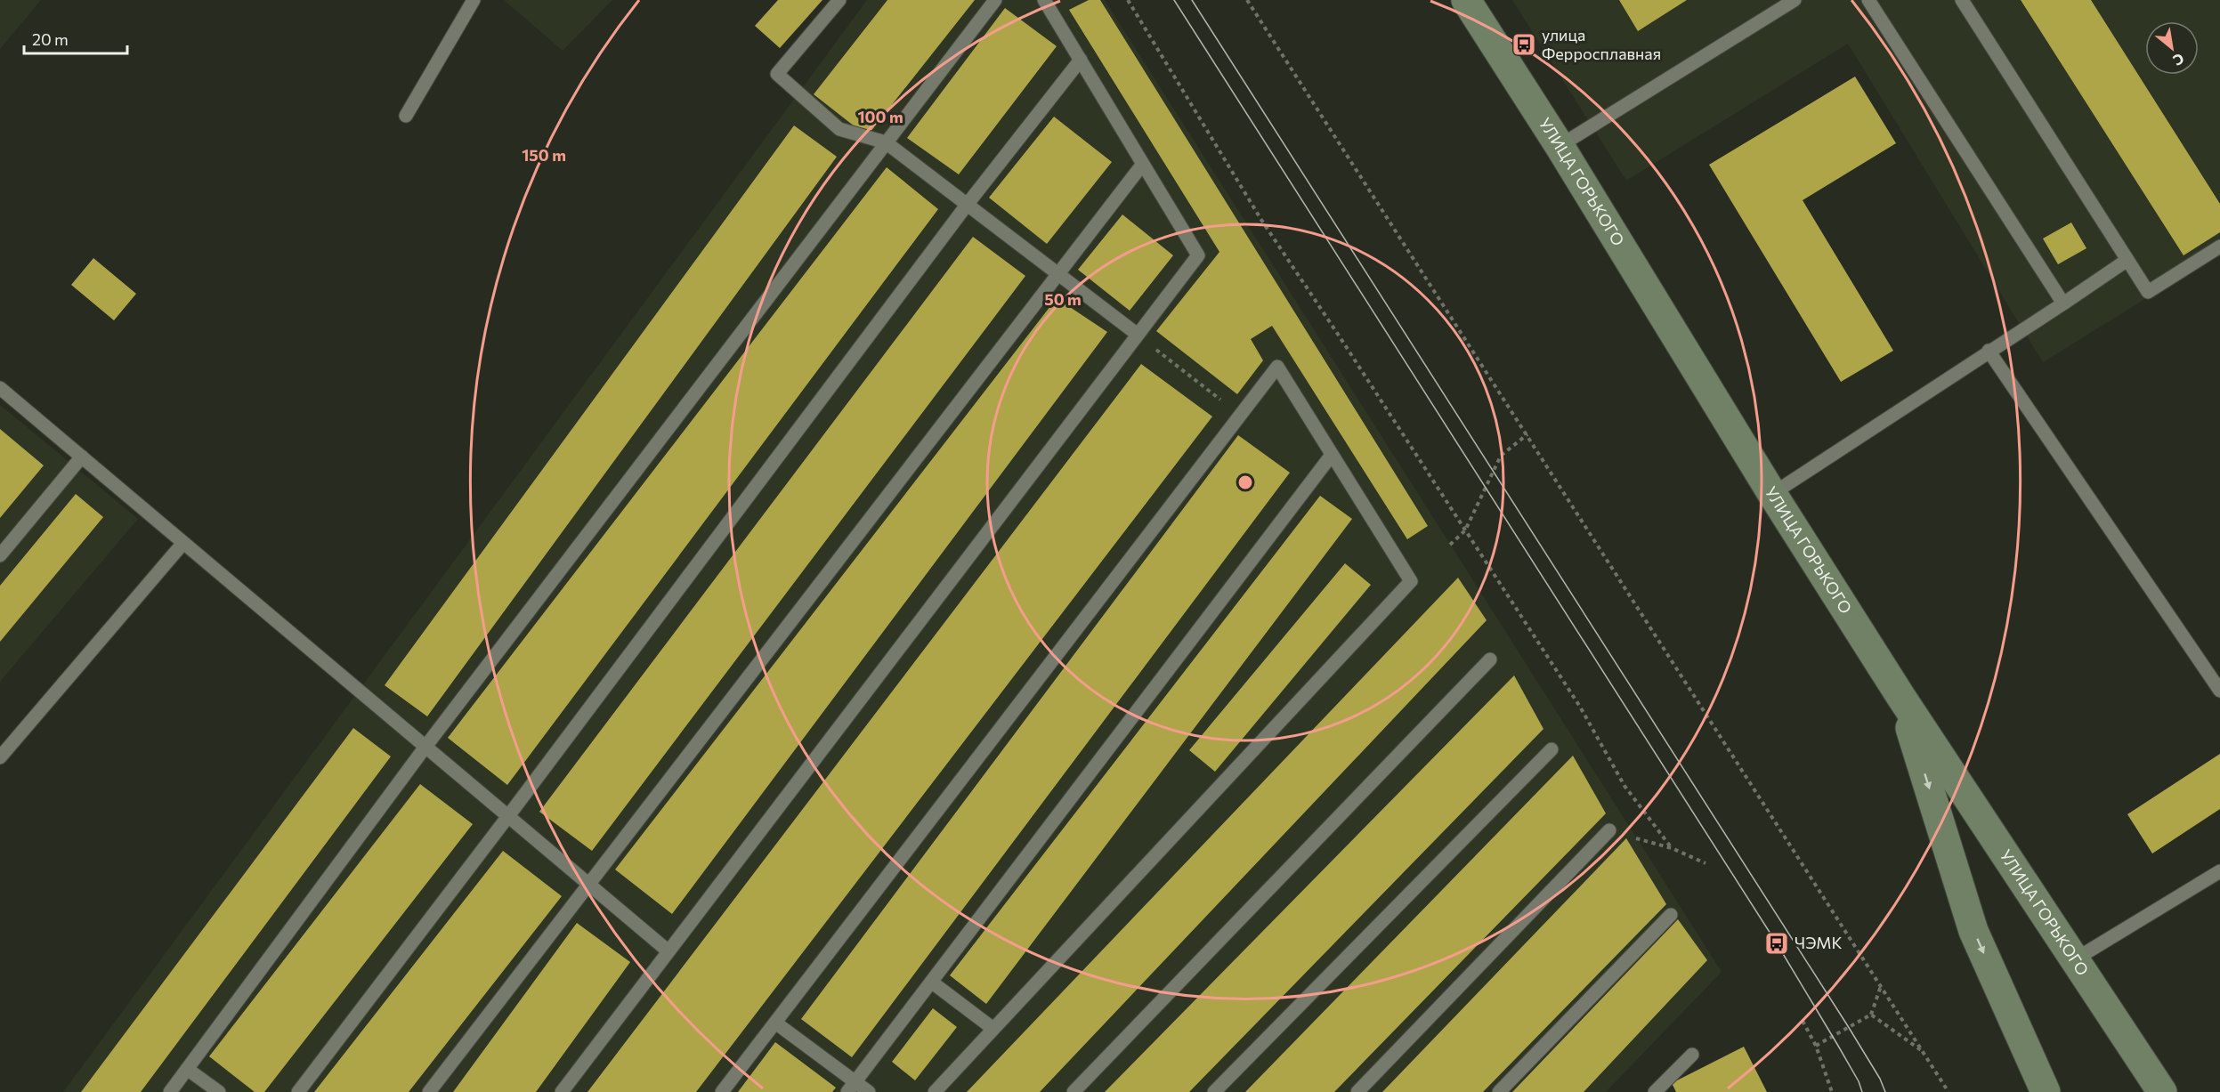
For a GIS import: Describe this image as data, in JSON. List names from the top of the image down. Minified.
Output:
{"streets":{"street":["УЛИЦА ГОРЬКОГО"]},"places":{"bus stop":["улица Ферросплавная","ЧЭМК"]},"scale_bar":"20 m","north":"bottom right","rings":["100 m","150 m","50 m"]}
